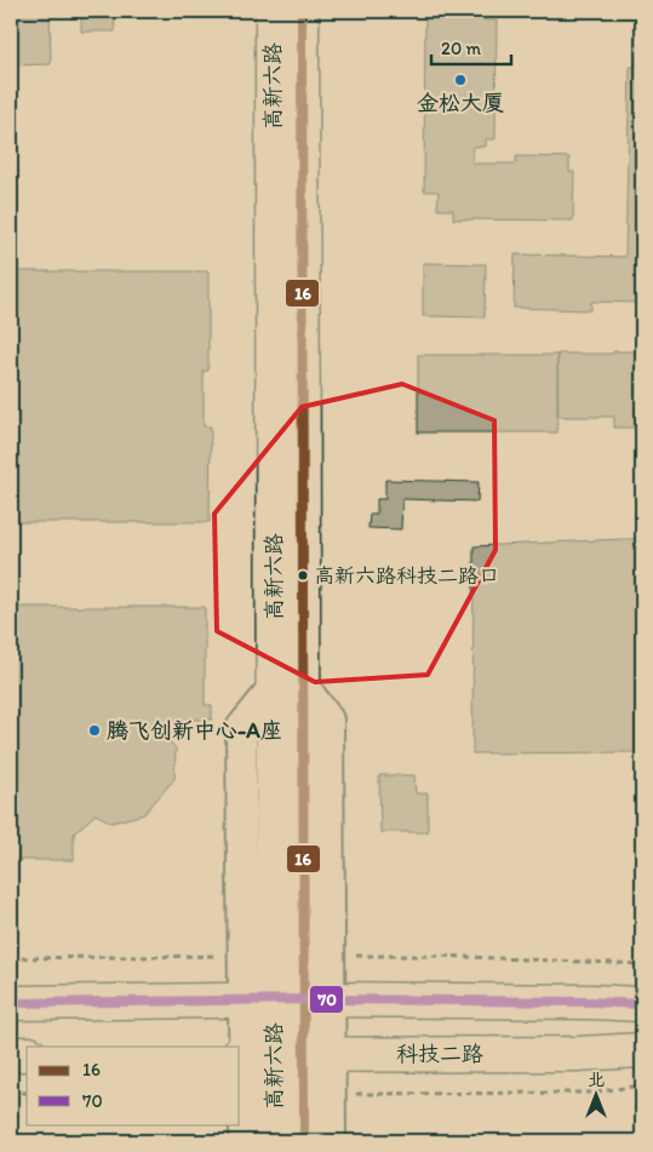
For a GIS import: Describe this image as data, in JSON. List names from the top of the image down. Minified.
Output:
{"streets":{"street":["高新六路","科技二路"]},"crossings":[["高新六路","科技二路"]],"places":["金松大厦","高新六路科技二路口","腾飞创新中心-A座"],"lines":["transit line 16","transit line 70"],"legend":["16","70"],"scale_bar":"20 m","north":"top"}
